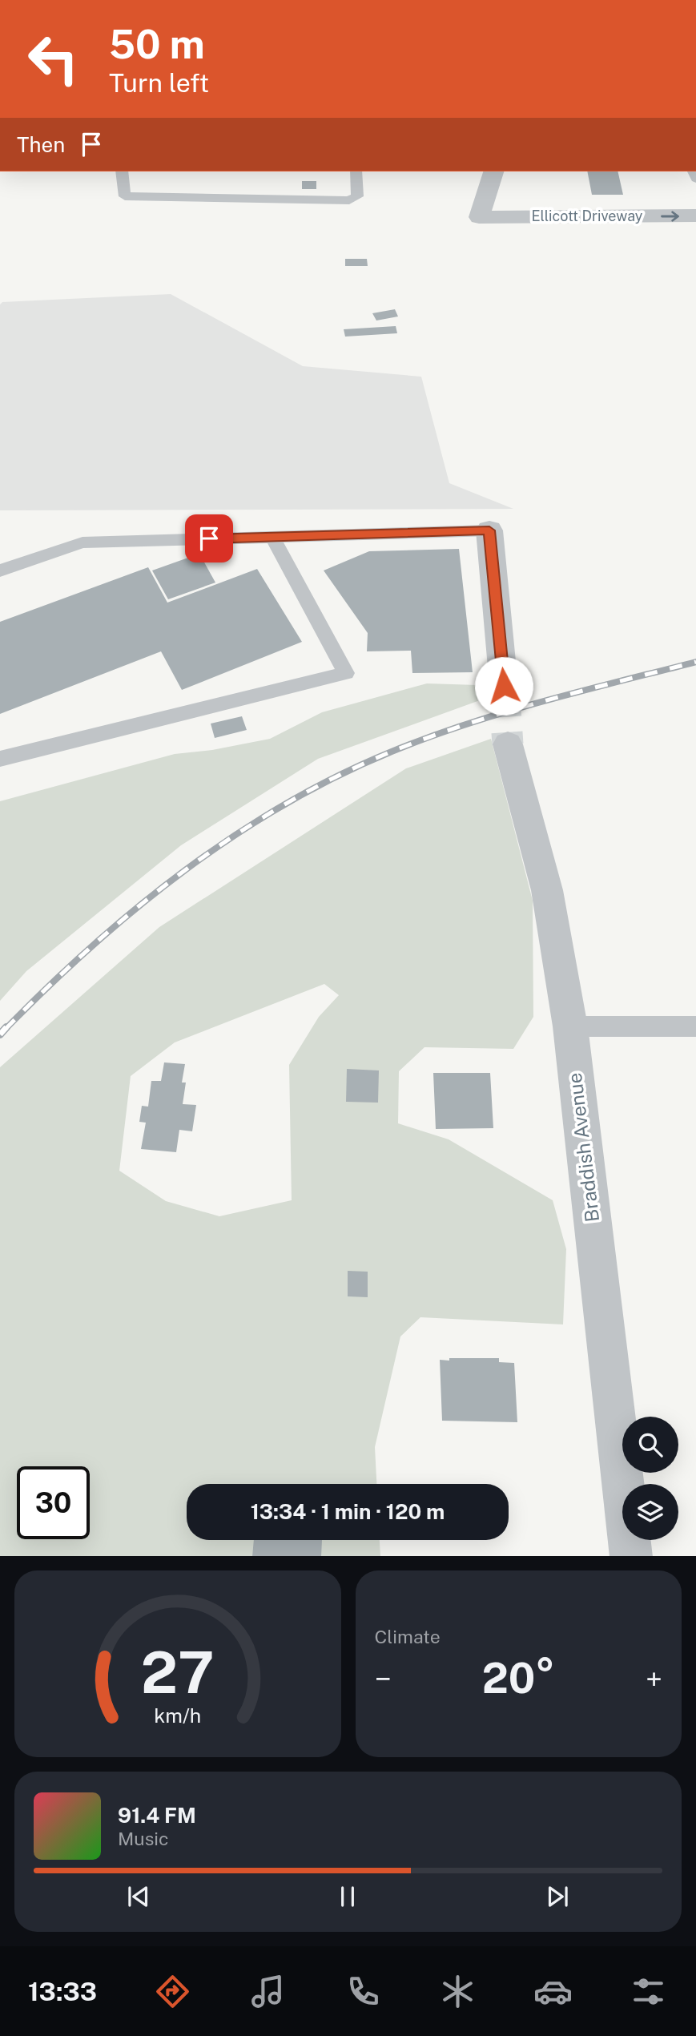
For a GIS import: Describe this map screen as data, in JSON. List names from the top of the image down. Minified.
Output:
{"streets":{"street":["Ellicott Driveway","Braddish Avenue"]},"page":{"turn":["50 m","Turn left"],"then":"Then","limit":"30","trip":"13:34 · 1 min · 120 m","tile":"Climate","heat":["−","20°","+"],"song":["91.4 FM","Music"],"tabs":"13:33","gauge":["27","km/h"]}}
